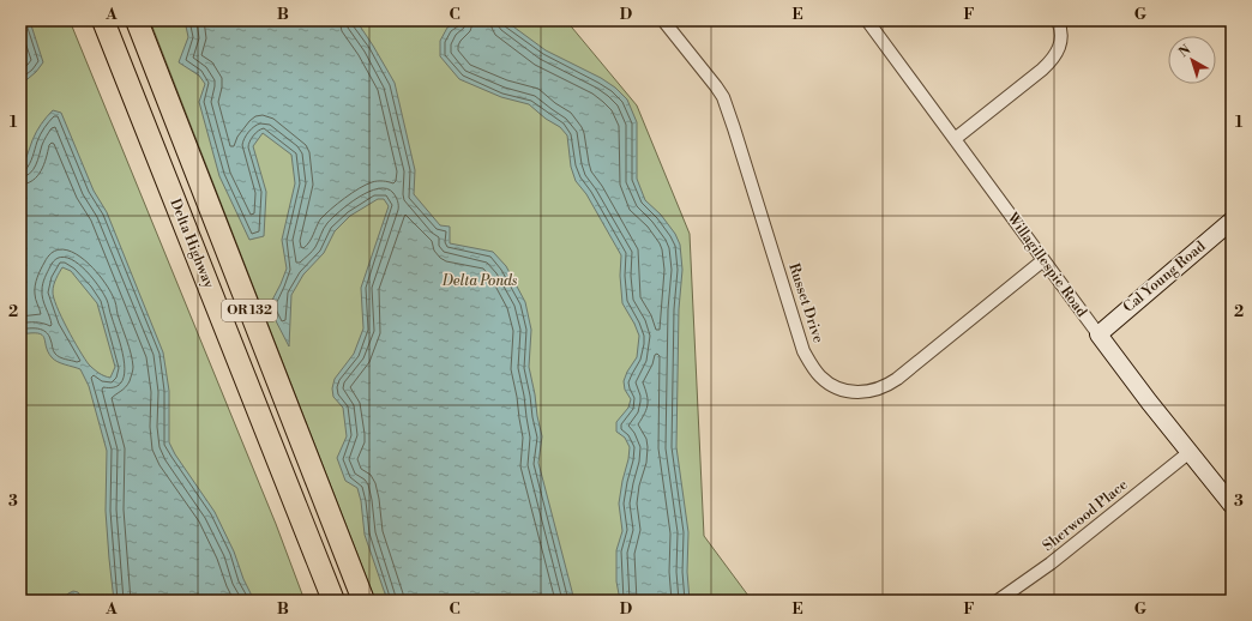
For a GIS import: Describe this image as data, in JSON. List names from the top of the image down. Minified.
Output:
{"streets":{"highway":["Delta Highway","OR 132"],"main road":["Willagillespie Road","Cal Young Road"],"street":["Russet Drive","Sherwood Place"]},"crossings":[["Willagillespie Road","Cal Young Road"],["Willagillespie Road","Russet Drive"],["Willagillespie Road","Sherwood Place"]],"parks":["Delta Ponds"],"north":"top left","grid":{"columns":["A","B","C","D","E","F","G"],"rows":["1","2","3"]}}
